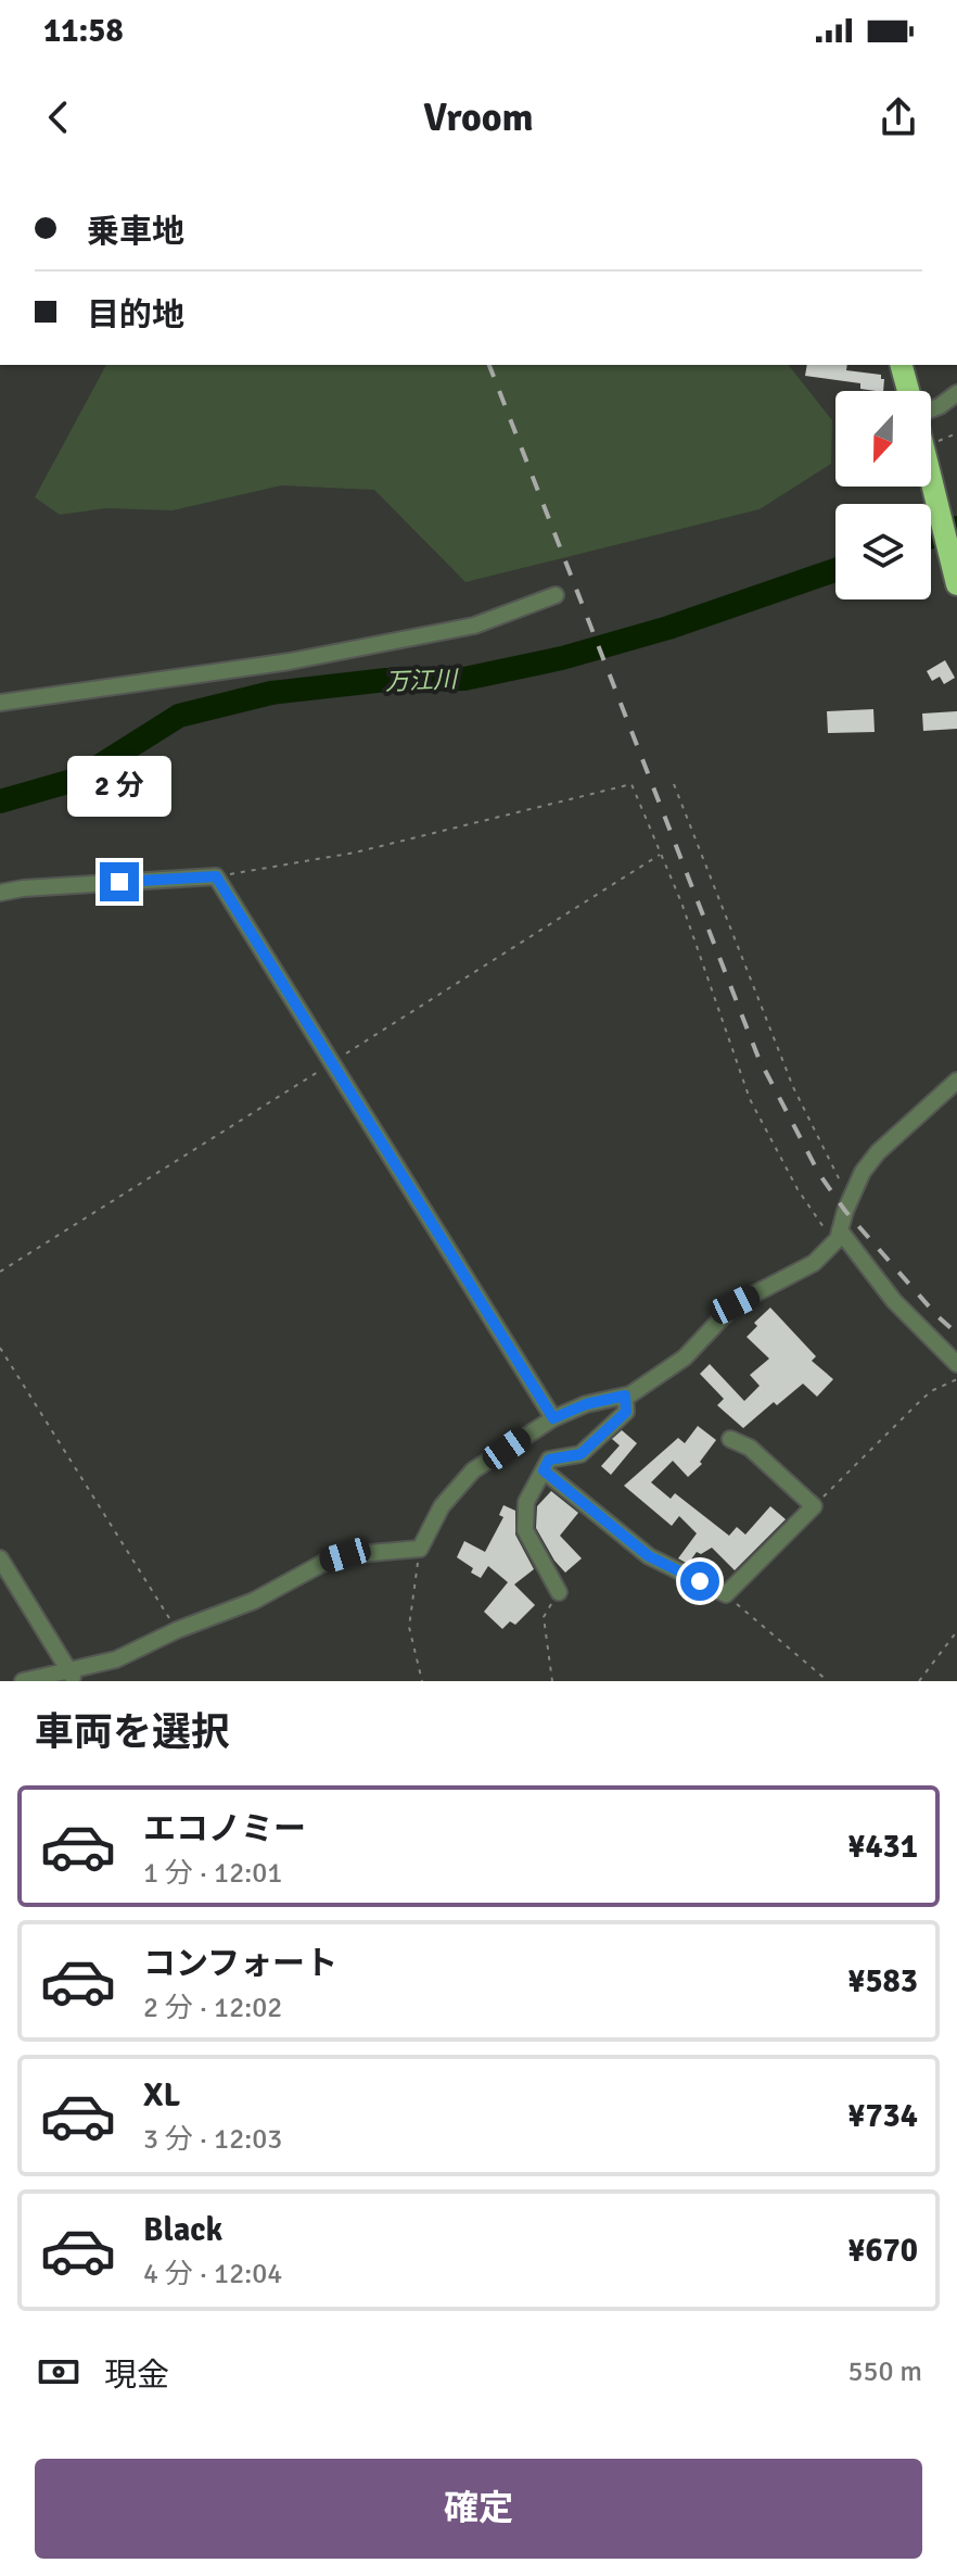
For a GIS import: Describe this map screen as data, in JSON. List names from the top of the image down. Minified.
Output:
{"water":["万江川"],"north":"bottom","page":{"status":"11:58","header":"Vroom","banner":["乗車地","目的地"],"bubble":"2 分","heading":"車両を選択","list":[{"name":"エコノミー","note":"1 分 · 12:01","value":"¥431"},{"name":"コンフォート","note":"2 分 · 12:02","value":"¥583"},{"name":"XL","note":"3 分 · 12:03","value":"¥734"},{"name":"Black","note":"4 分 · 12:04","value":"¥670"}],"pay":["現金","550 m"],"buttons":"確定"}}
